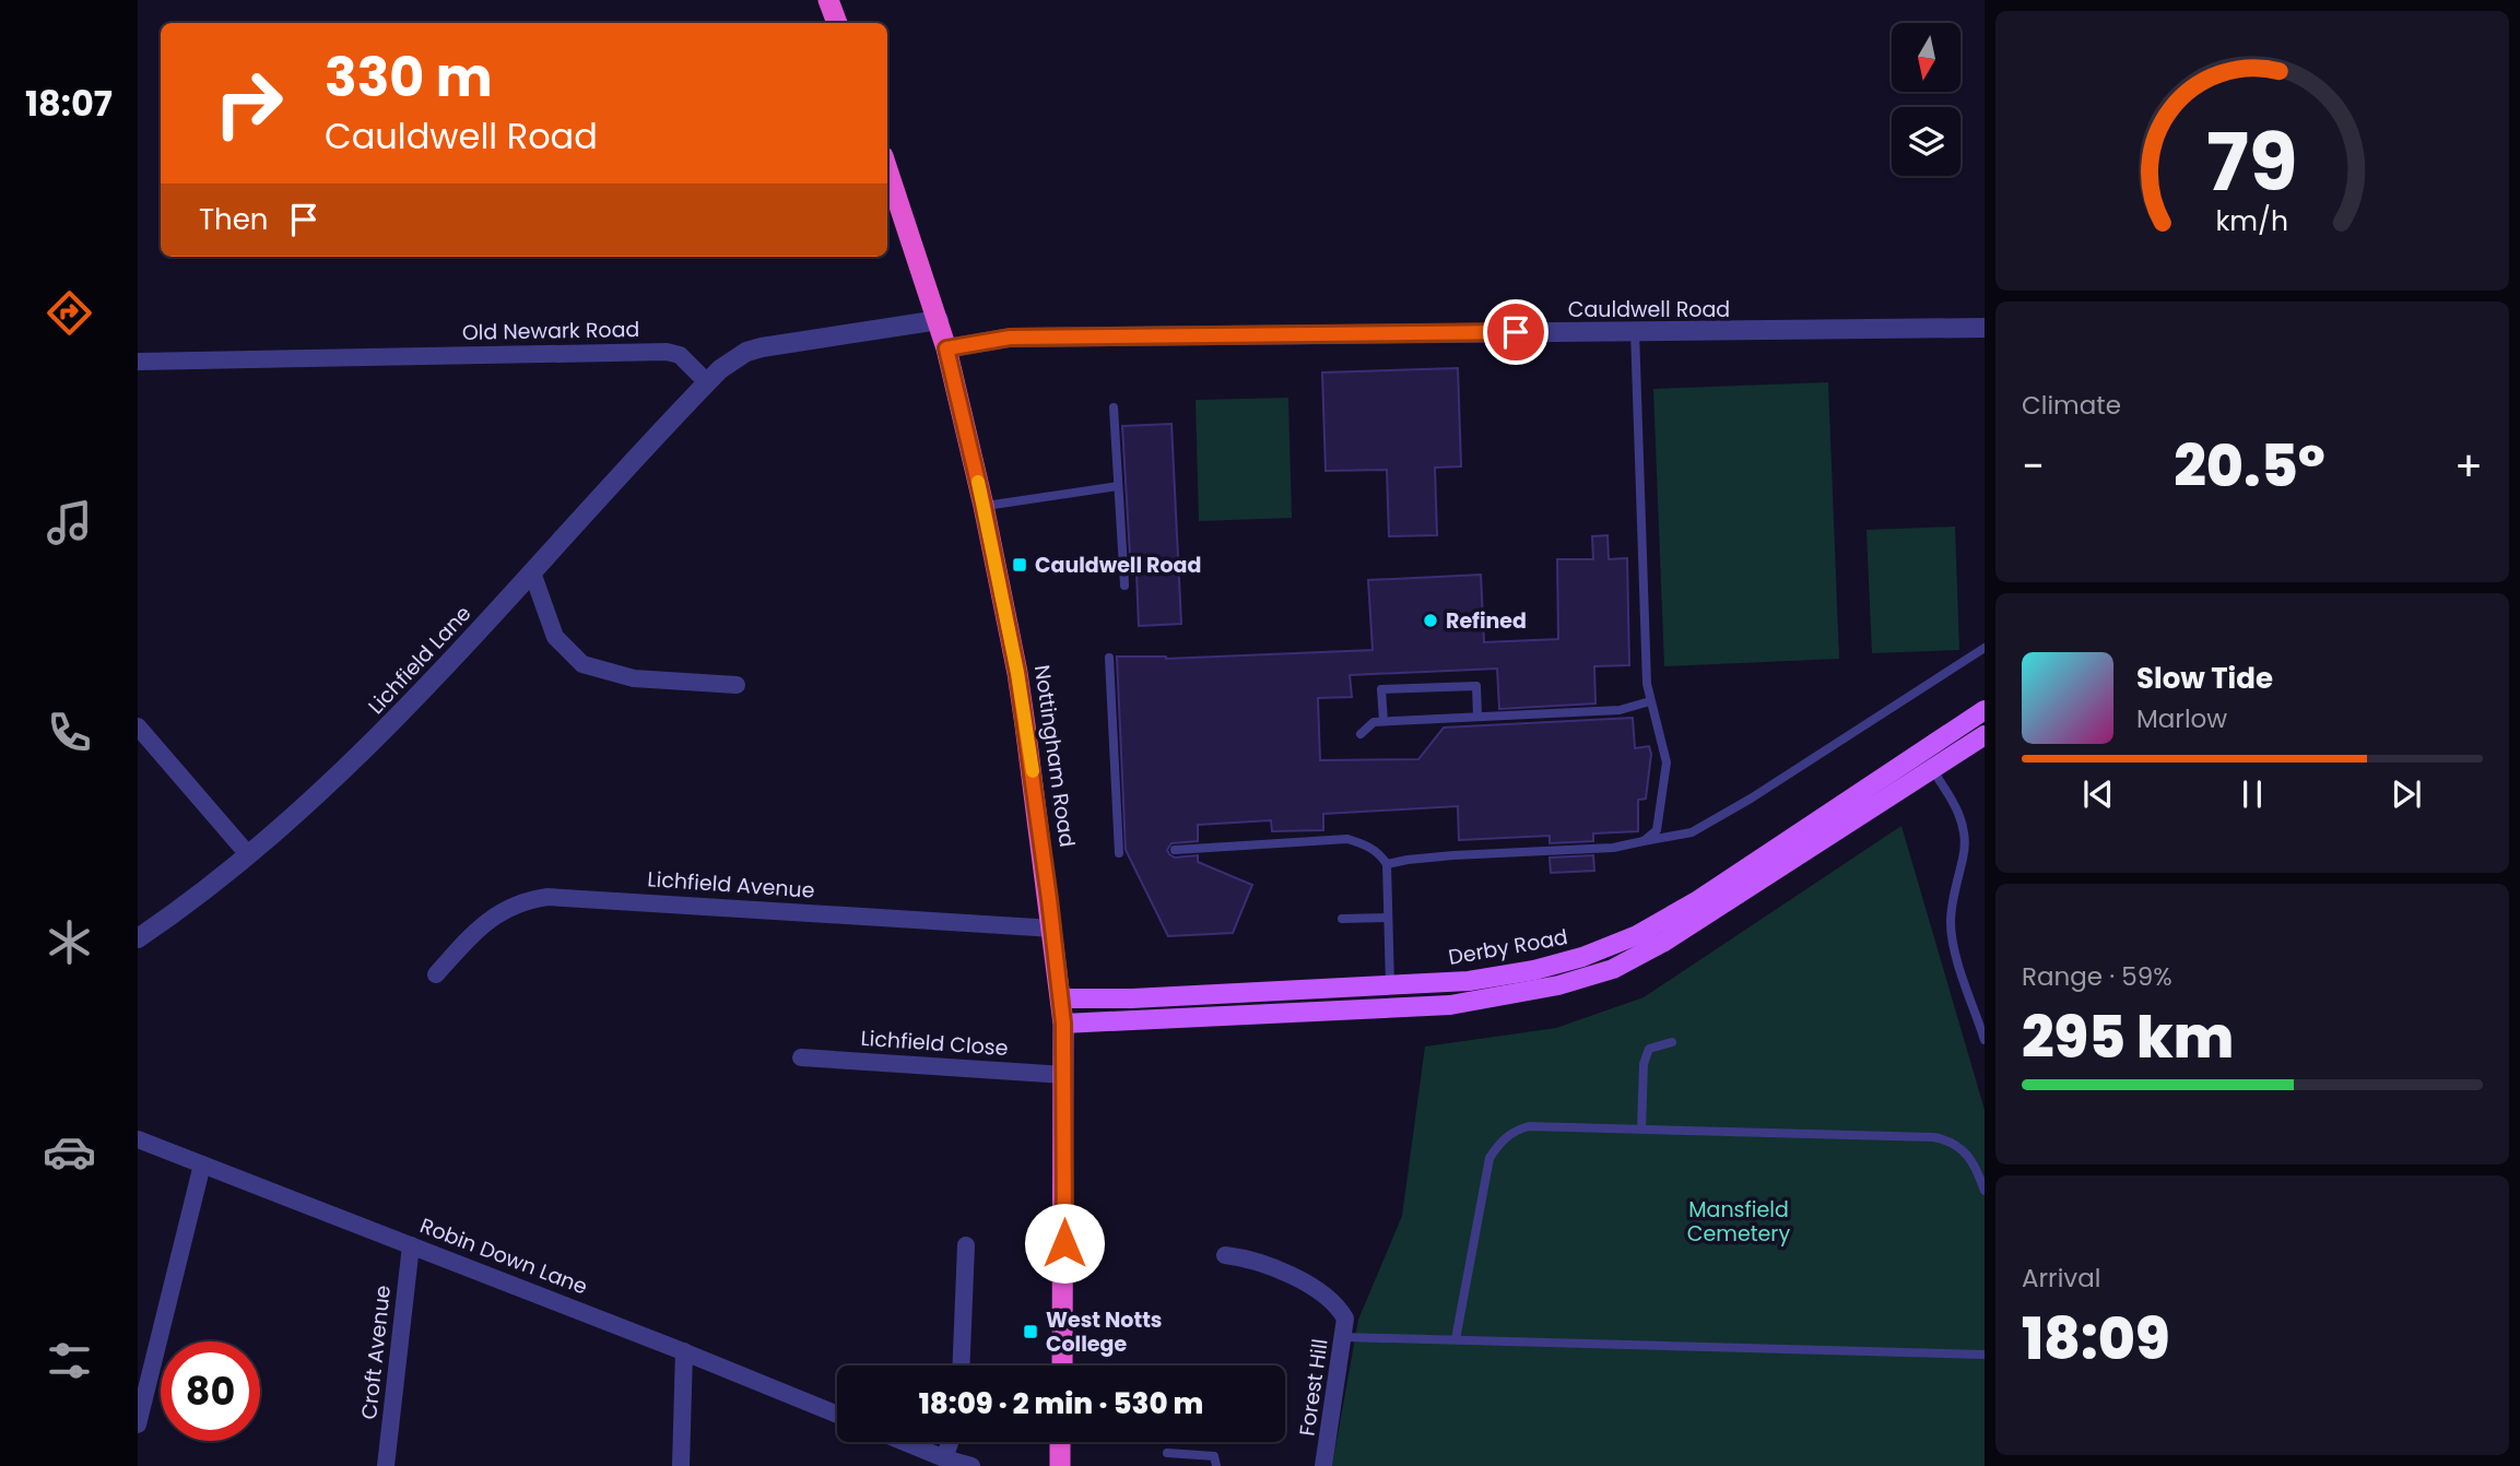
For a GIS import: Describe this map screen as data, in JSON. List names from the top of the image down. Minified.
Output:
{"streets":{"highway":["Nottingham Road"],"main road":["Derby Road"],"street":["Cauldwell Road","Old Newark Road","Lichfield Lane","Lichfield Avenue","Lichfield Close","Robin Down Lane","Croft Avenue","Forest Hill"]},"crossings":[["Cauldwell Road","Nottingham Road"],["Old Newark Road","Lichfield Lane"],["Nottingham Road","Lichfield Avenue"],["Nottingham Road","Derby Road"],["Nottingham Road","Lichfield Close"],["Robin Down Lane","Croft Avenue"]],"parks":["Mansfield Cemetery"],"places":{"transit":["Cauldwell Road","West Notts College"],"other":["Refined"]},"north":"bottom","page":{"tabs":"18:07","turn":["330 m","Cauldwell Road"],"then":"Then","tile":["Climate",["Range · 59%","295 km"],["Arrival","18:09"]],"heat":["−","20.5°","+"],"song":["Slow Tide","Marlow"],"limit":"80","trip":"18:09 · 2 min · 530 m","gauge":["79","km/h"]}}
